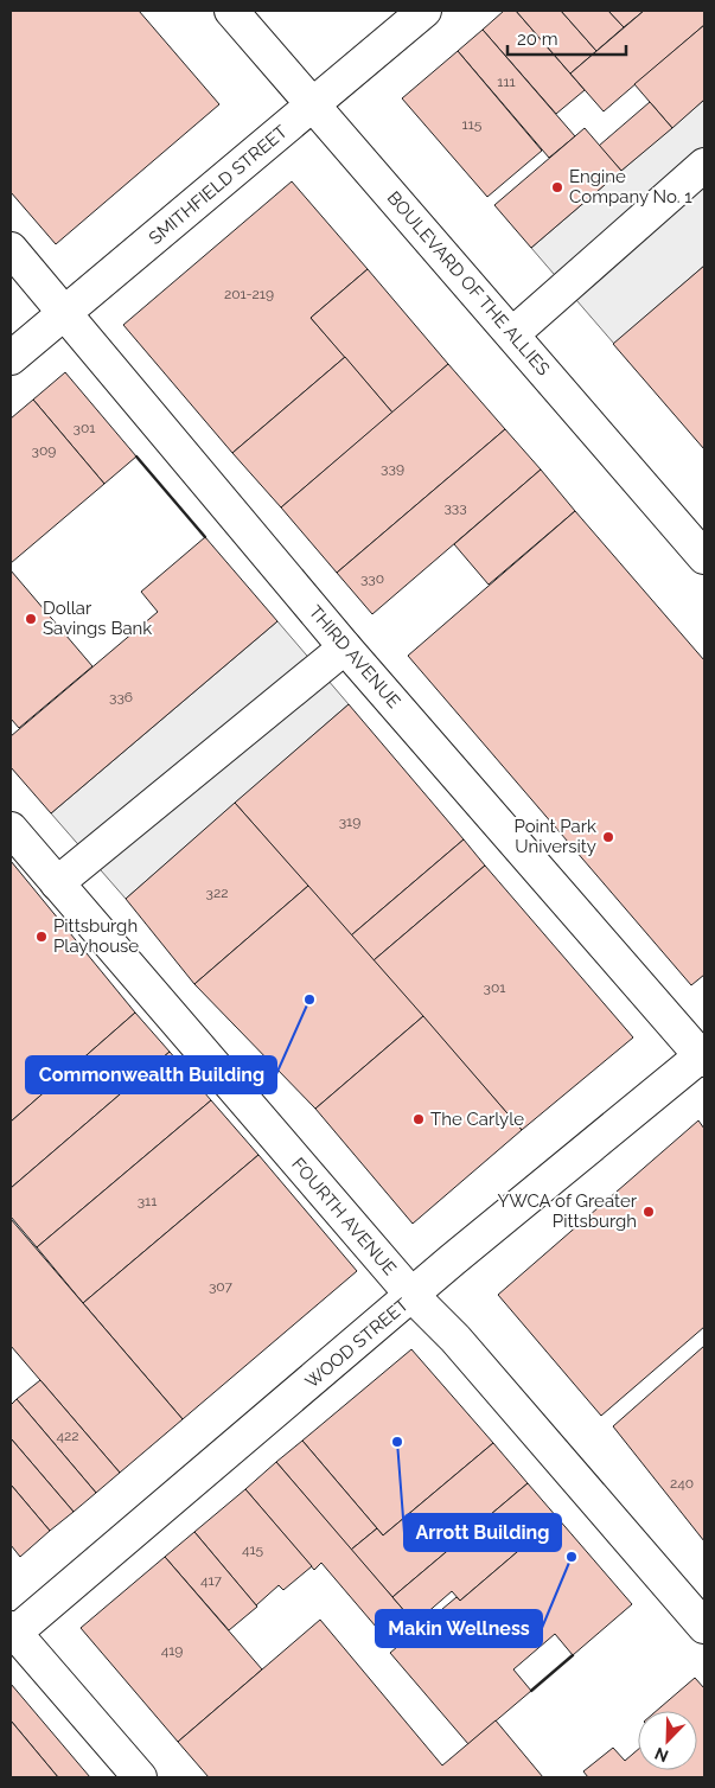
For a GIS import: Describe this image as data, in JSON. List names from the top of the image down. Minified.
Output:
{"streets":{"street":["SMITHFIELD STREET","BOULEVARD OF THE ALLIES","THIRD AVENUE","FOURTH AVENUE","WOOD STREET"]},"crossings":[["SMITHFIELD STREET","BOULEVARD OF THE ALLIES"],["SMITHFIELD STREET","THIRD AVENUE"],["THIRD AVENUE","WOOD STREET"],["FOURTH AVENUE","WOOD STREET"]],"places":["Engine Company No. 1","Dollar Savings Bank","Point Park University","Pittsburgh Playhouse","Commonwealth Building","The Carlyle","YWCA of Greater Pittsburgh","Arrott Building","Makin Wellness"],"house_numbers":["111","115","201-219","301","309","339","333","330","336","319","322","301","311","307","422","240","415","417","419"],"scale_bar":"20 m","north":"bottom left"}
